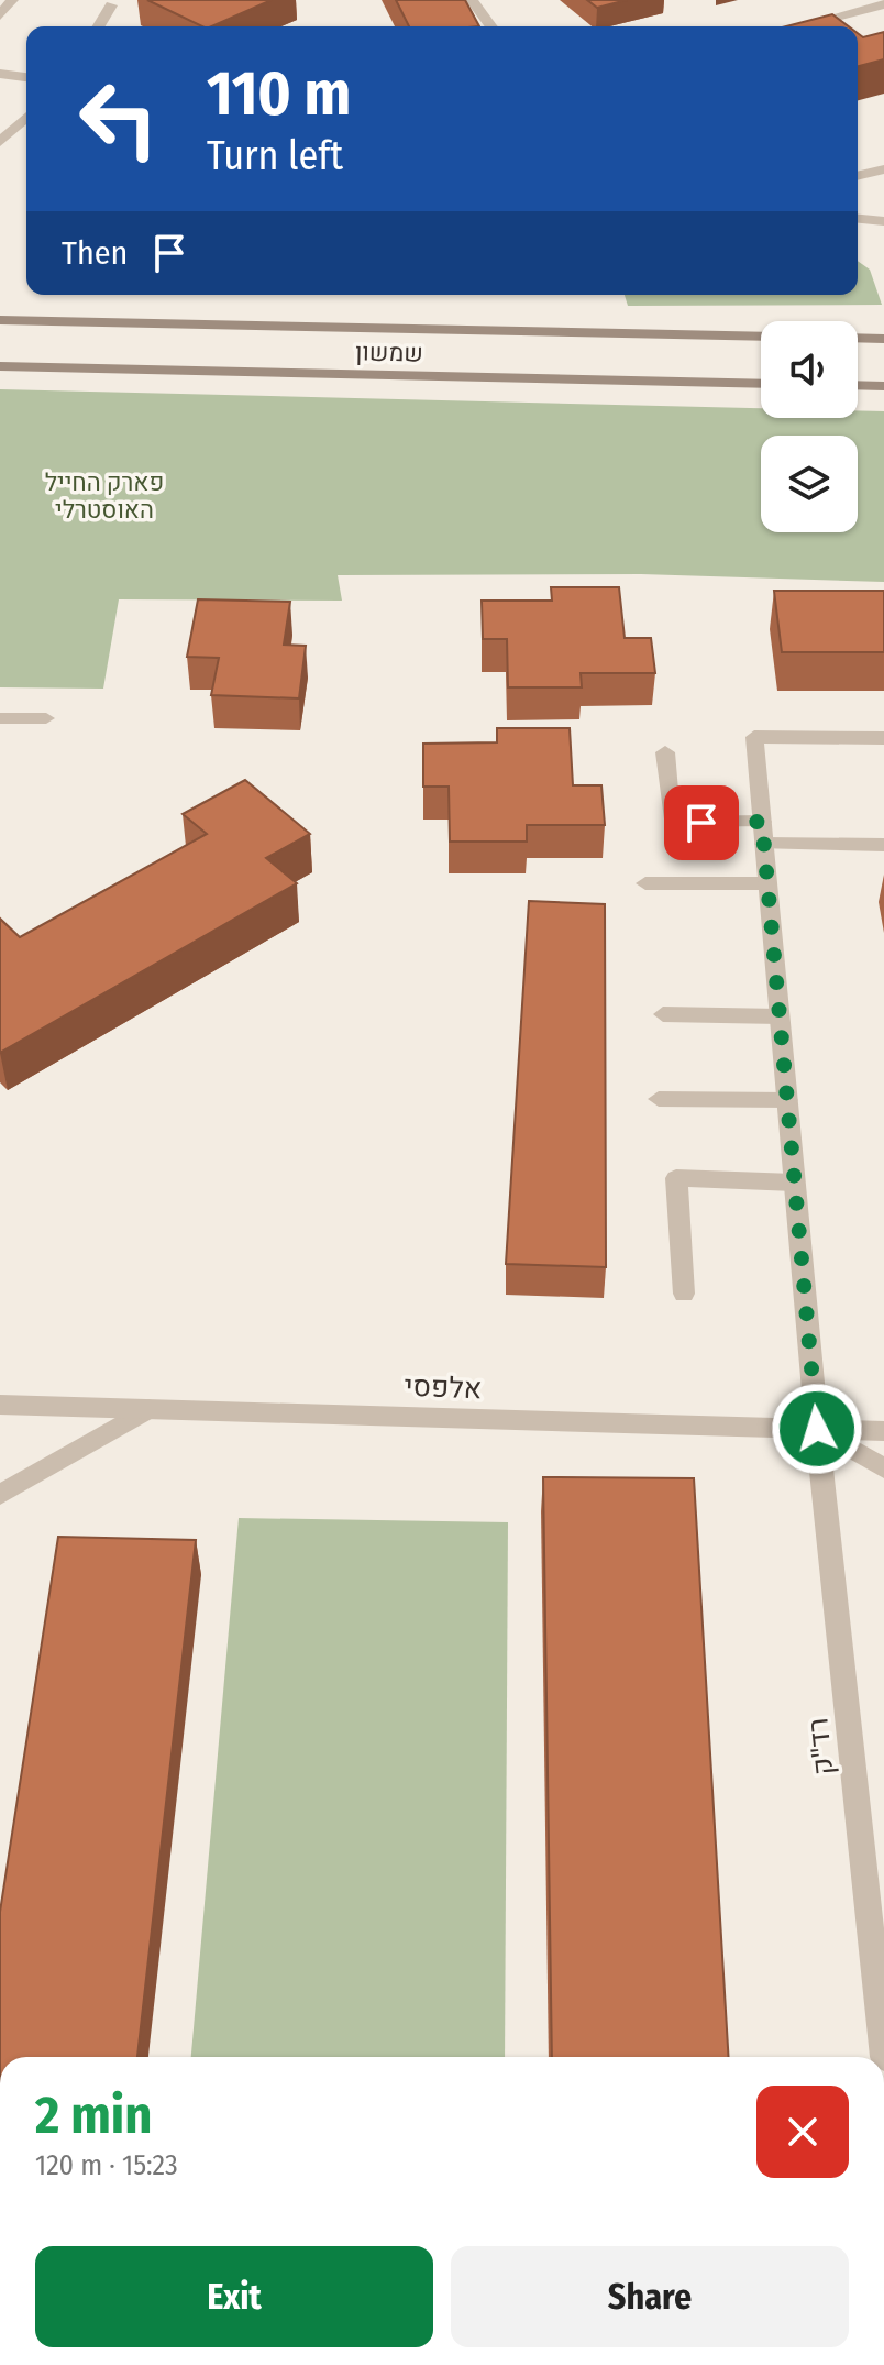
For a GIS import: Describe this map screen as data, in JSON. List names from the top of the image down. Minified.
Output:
{"streets":{"main road":["שמשון"],"street":["אלפסי","רד\"ק"]},"crossings":[["אלפסי","רד\"ק"]],"parks":["פארק החייל האוסטרלי"],"page":{"turn":["110 m","Turn left"],"then":"Then","heading":["2 min","120 m · 15:23"],"buttons":["Exit","Share"]}}
